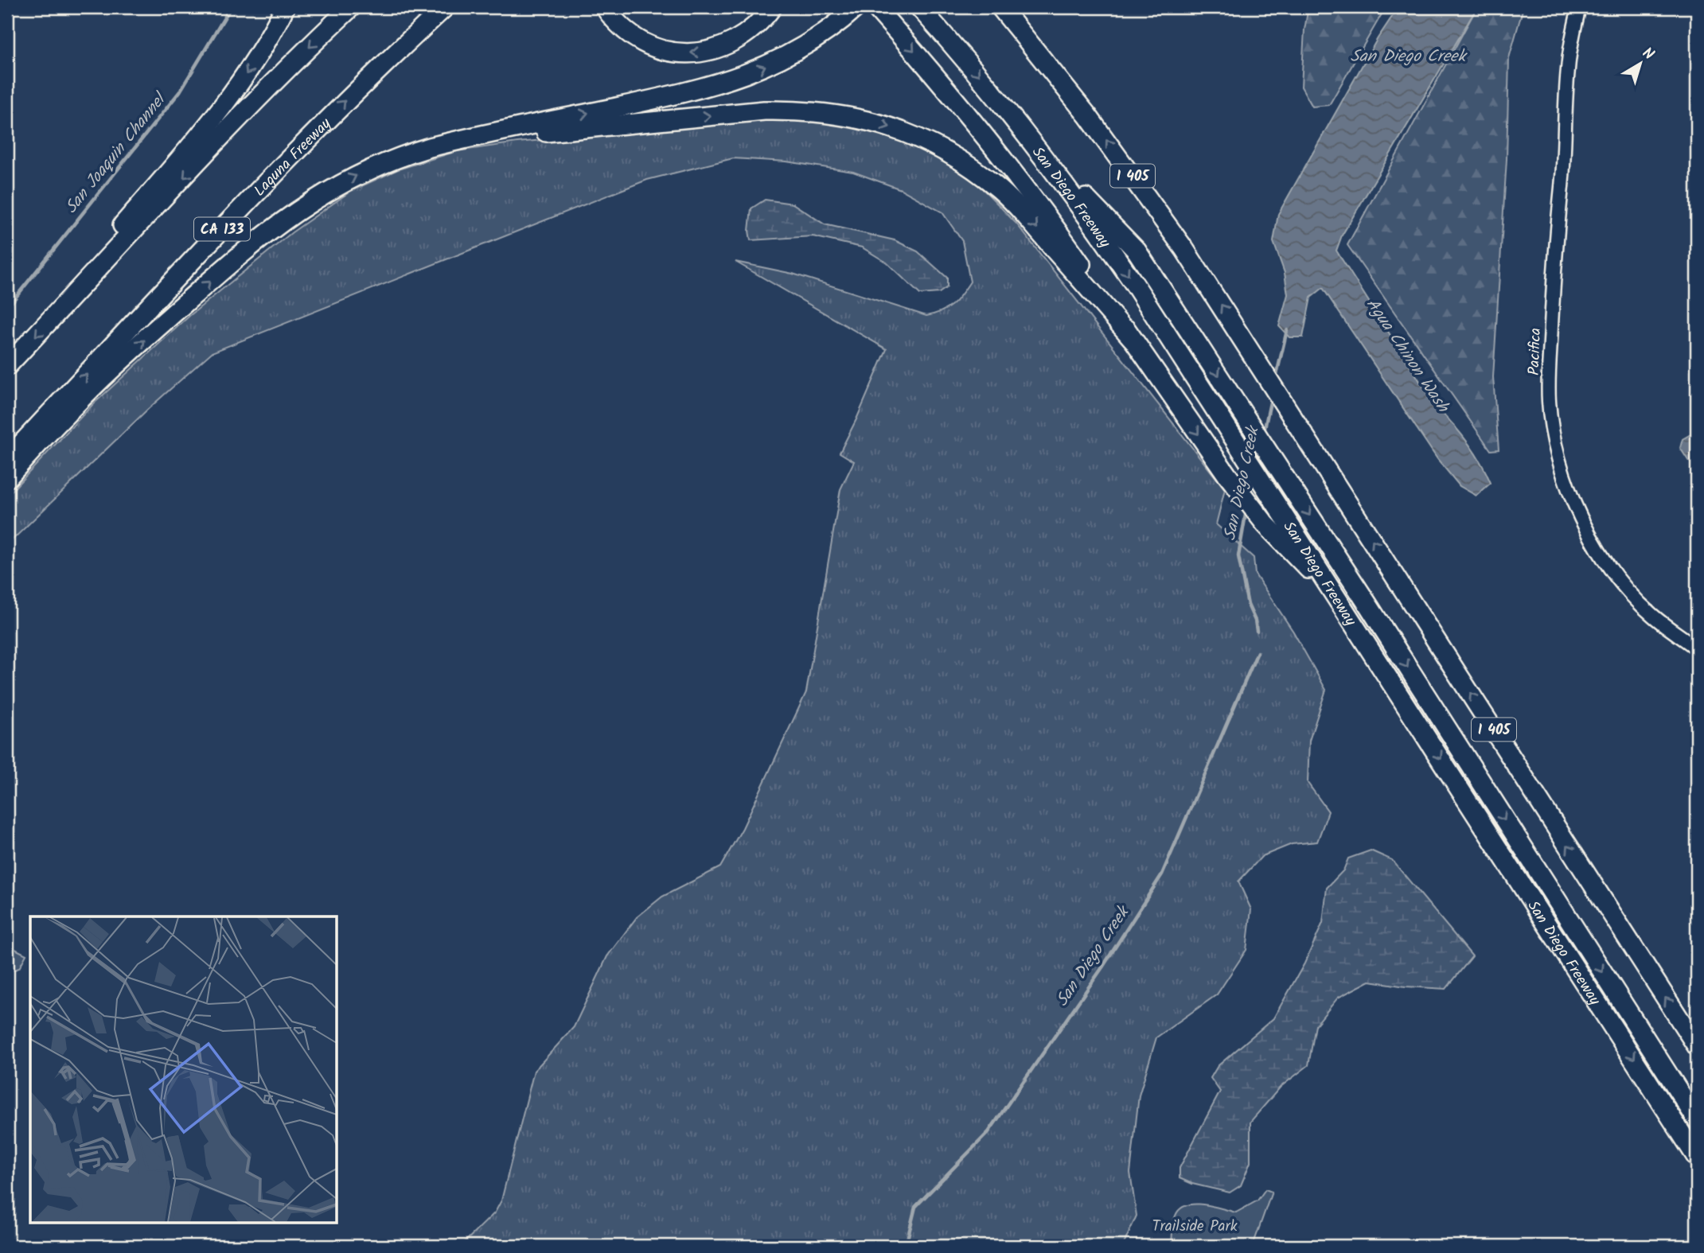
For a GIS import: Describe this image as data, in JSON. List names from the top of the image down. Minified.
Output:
{"streets":{"highway":["Laguna Freeway","I 405","San Diego Freeway","CA 133"],"street":["Pacifica"]},"water":["San Diego Creek","San Joaquin Channel","Agua Chinon Wash"],"parks":["Trailside Park"],"north":"top right"}
